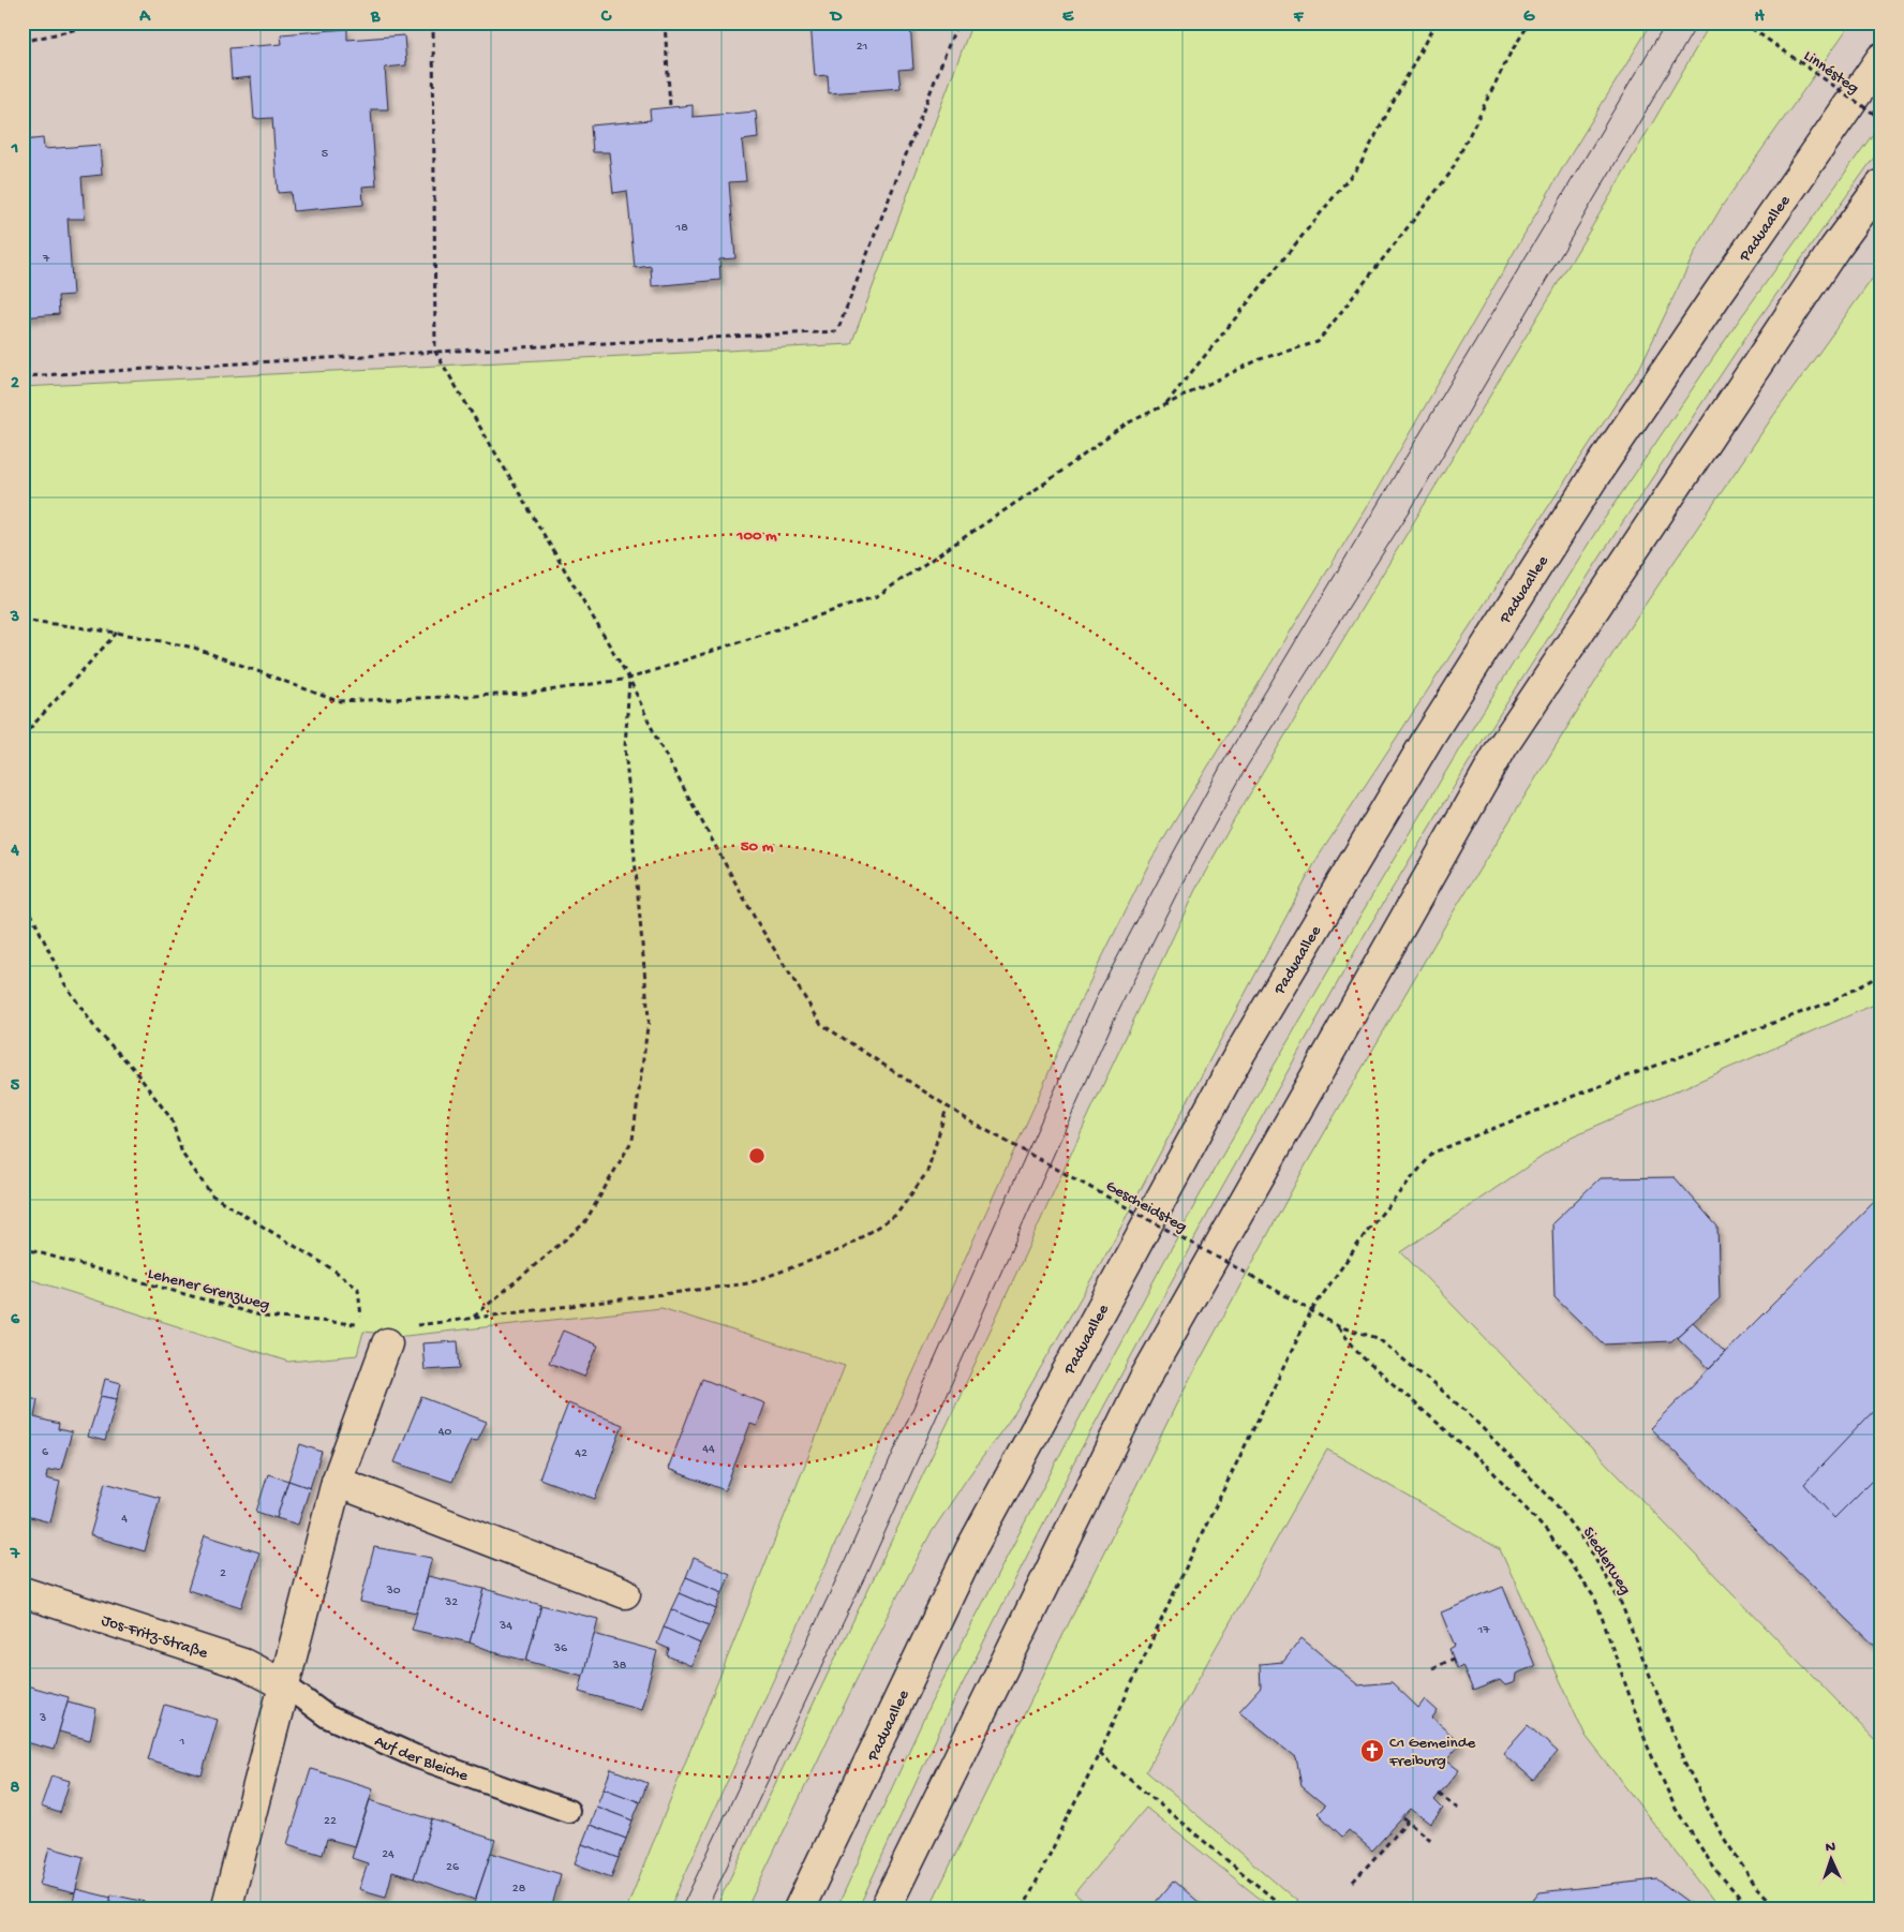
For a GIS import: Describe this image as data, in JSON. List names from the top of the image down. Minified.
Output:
{"streets":{"main road":["Paduaallee","Jos-Fritz-Straße"],"lane":["Auf der Bleiche"],"path":["Linnésteg","Gescheidsteg","Lehener Grenzweg","Siedlerweg"]},"crossings":[["Gescheidsteg","Siedlerweg"],["Jos-Fritz-Straße","Auf der Bleiche"]],"places":{"church":["C1 Gemeinde Freiburg"]},"house_numbers":["21","5","18","7","40","44","6","42","4","2","30","32","34","17","36","38","3","1","22","24","26","28"],"north":"top","grid":{"columns":["A","B","C","D","E","F","G","H"],"rows":["1","2","3","4","5","6","7","8"]},"rings":["100 m","50 m"]}
